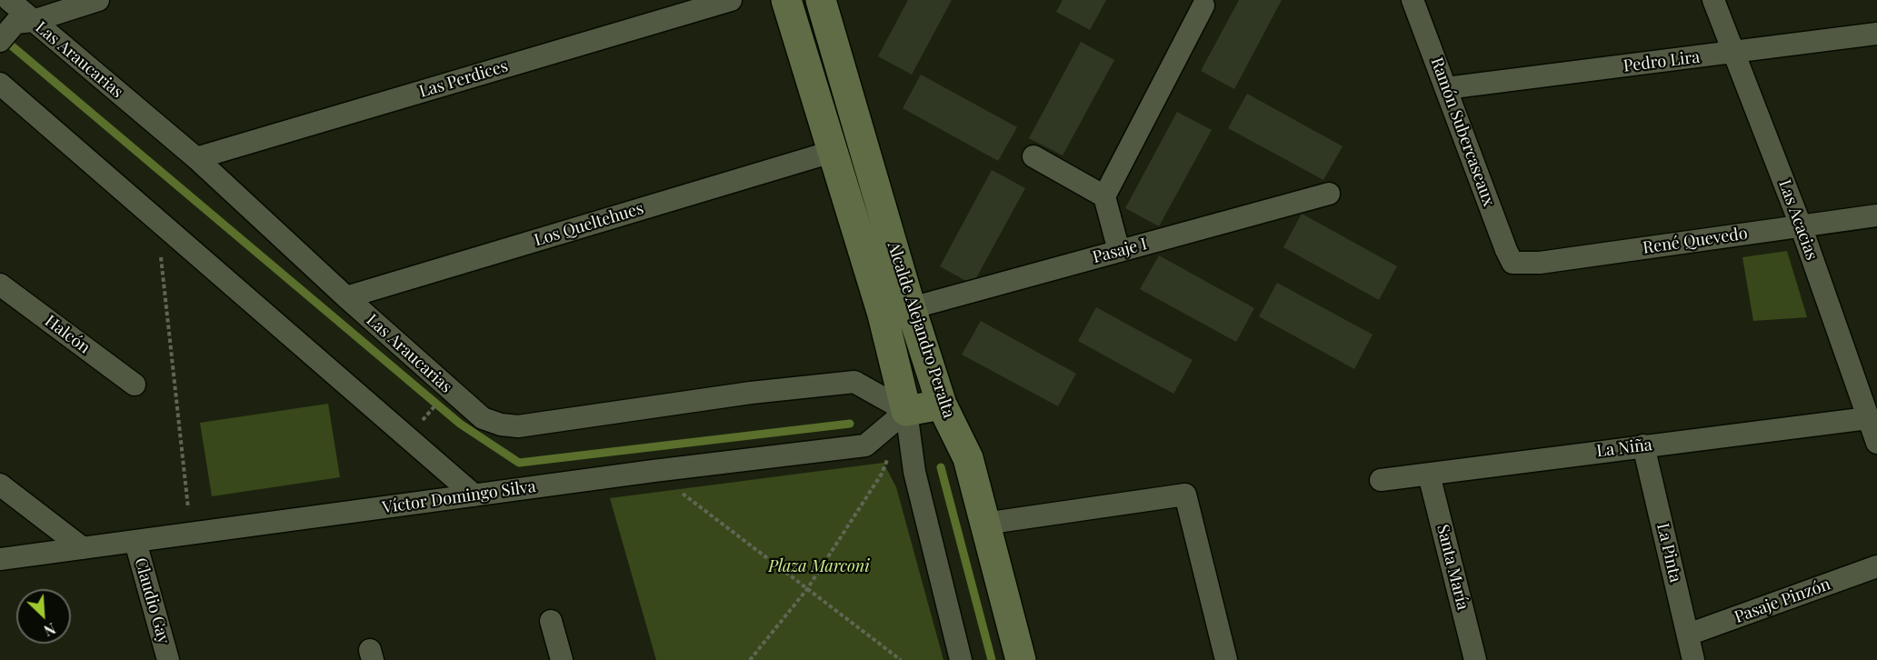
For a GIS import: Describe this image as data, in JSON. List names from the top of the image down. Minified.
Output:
{"streets":{"main road":["Alcalde Alejandro Peralta"],"street":["Las Araucarias","Pedro Lira","Las Perdices","Ramón Subercaseaux","Las Acacias","Los Queltehues","René Quevedo","Pasaje I","Halcón","La Niña","Víctor Domingo Silva","La Pinta","Santa María","Claudio Gay","Pasaje Pinzón"]},"crossings":[["Las Araucarias","Las Perdices"],["Las Araucarias","Los Queltehues"],["Las Araucarias","Alcalde Alejandro Peralta"],["Las Araucarias","Víctor Domingo Silva"],["Pedro Lira","Ramón Subercaseaux"],["Pedro Lira","Las Acacias"],["Ramón Subercaseaux","René Quevedo"],["Las Acacias","René Quevedo"],["Las Acacias","La Niña"],["Los Queltehues","Alcalde Alejandro Peralta"],["Pasaje I","Alcalde Alejandro Peralta"],["Alcalde Alejandro Peralta","Víctor Domingo Silva"],["La Niña","La Pinta"],["La Niña","Santa María"],["Víctor Domingo Silva","Claudio Gay"],["La Pinta","Pasaje Pinzón"]],"parks":["Plaza Marconi"],"north":"bottom right"}
